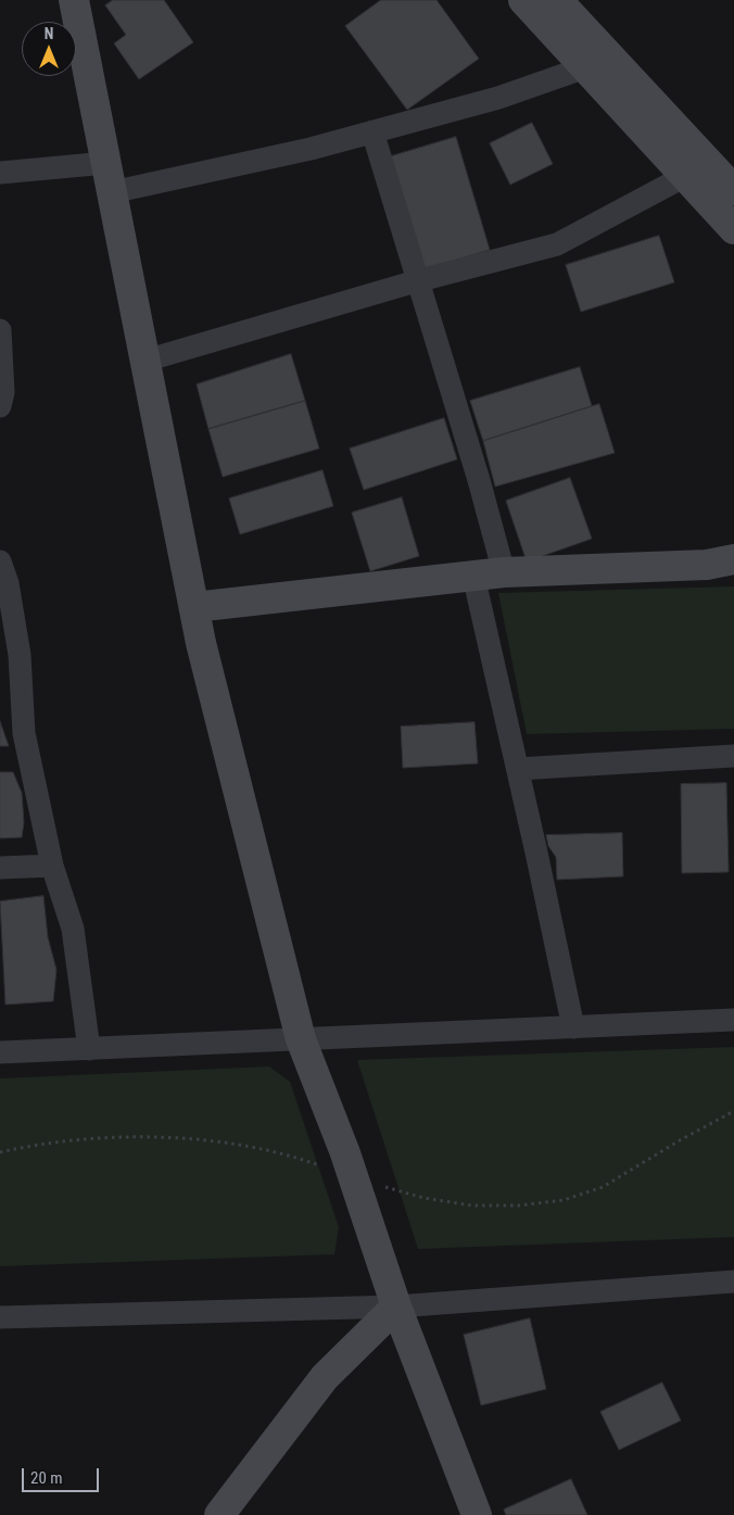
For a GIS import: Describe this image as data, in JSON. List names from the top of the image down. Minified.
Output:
{"scale_bar":"20 m","north":"top"}
